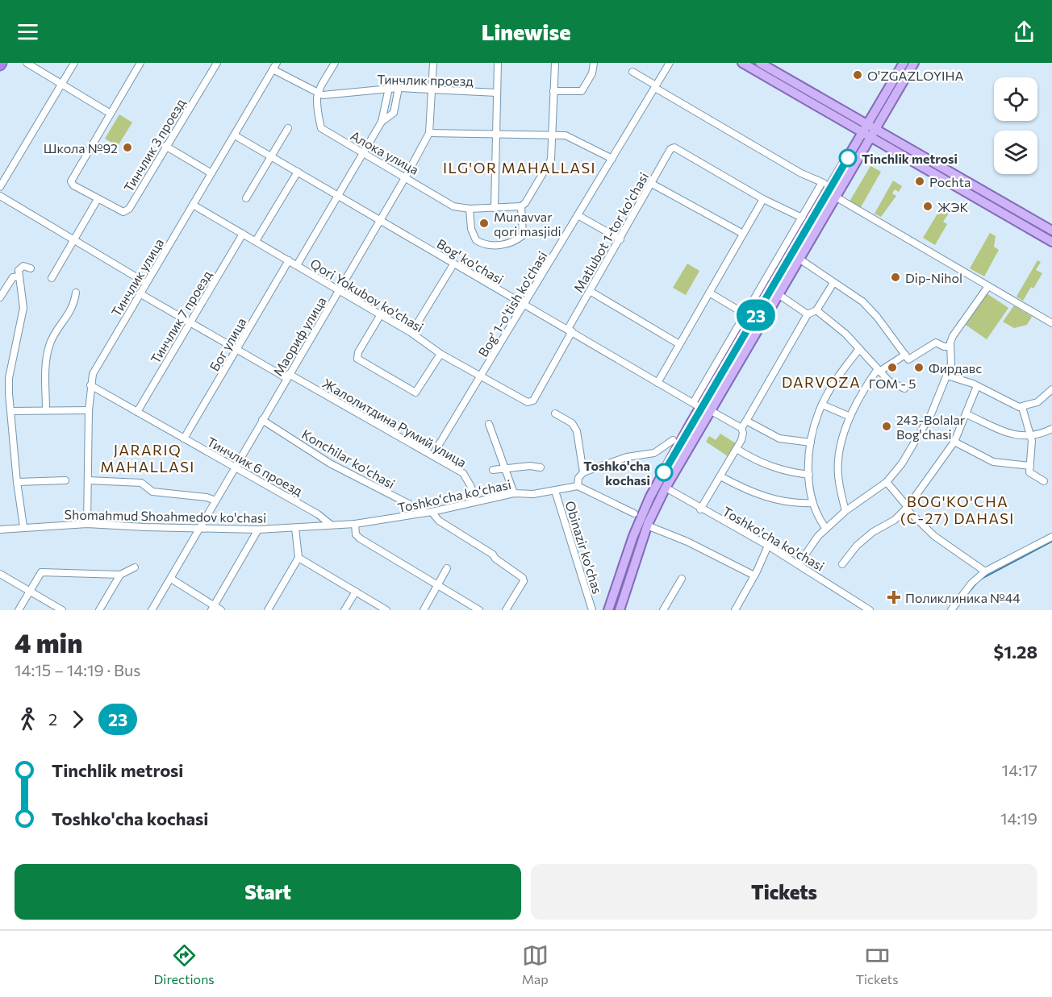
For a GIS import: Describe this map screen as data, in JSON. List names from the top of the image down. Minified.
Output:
{"streets":{"street":["Тинчлик проезд","Тинчлик 3 проезд","Алока улица","Matlubot 1-tor ko'chasi","Bog' ko'chasi","Тинчлик улица","Qori Yokubov ko'chasi","Bog' 1-o'tish ko'chasi","Тинчлик 7 проезд","Маориф улица","Бог улица","Жалолитдина Румий улица","Konchilar ko'chasi","Тинчлик 6 проезд","Toshkoʻcha koʻchasi","Shomahmud Shoahmedov ko'chasi","Toshko'cha ko'chasi","Obinazir ko'chas"]},"crossings":[["Тинчлик проезд","Алока улица"],["Тинчлик проезд","Тинчлик улица"],["Тинчлик проезд","Маориф улица"],["Алока улица","Маориф улица"],["Matlubot 1-tor ko'chasi","Bog' ko'chasi"],["Matlubot 1-tor ko'chasi","Qori Yokubov ko'chasi"],["Bog' ko'chasi","Тинчлик улица"],["Bog' ko'chasi","Bog' 1-o'tish ko'chasi"],["Bog' ko'chasi","Маориф улица"],["Тинчлик улица","Qori Yokubov ko'chasi"],["Тинчлик улица","Жалолитдина Румий улица"],["Тинчлик улица","Тинчлик 6 проезд"],["Тинчлик улица","Shomahmud Shoahmedov ko'chasi"],["Qori Yokubov ko'chasi","Bog' 1-o'tish ko'chasi"],["Qori Yokubov ko'chasi","Тинчлик 7 проезд"],["Qori Yokubov ko'chasi","Маориф улица"],["Qori Yokubov ko'chasi","Бог улица"],["Bog' 1-o'tish ko'chasi","Жалолитдина Румий улица"],["Тинчлик 7 проезд","Жалолитдина Румий улица"],["Тинчлик 7 проезд","Тинчлик 6 проезд"],["Маориф улица","Жалолитдина Румий улица"],["Маориф улица","Konchilar ko'chasi"],["Маориф улица","Тинчлик 6 проезд"],["Маориф улица","Shomahmud Shoahmedov ko'chasi"],["Бог улица","Жалолитдина Румий улица"],["Бог улица","Тинчлик 6 проезд"],["Жалолитдина Румий улица","Toshkoʻcha koʻchasi"],["Konchilar ko'chasi","Toshkoʻcha koʻchasi"],["Тинчлик 6 проезд","Toshkoʻcha koʻchasi"],["Тинчлик 6 проезд","Shomahmud Shoahmedov ko'chasi"],["Toshkoʻcha koʻchasi","Shomahmud Shoahmedov ko'chasi"],["Toshkoʻcha koʻchasi","Obinazir ko'chas"]],"districts":["ILG'OR MAHALLASI","DARVOZA","JARARIQ MAHALLASI","BOG'KO'CHA (C-27) DAHASI"],"places":{"other":["O'ZGAZLOYIHA","Школа №92","Tinchlik metrosi","Pochta","ЖЭК","Munavvar qori masjidi","Dip-Nihol","ГОМ - 5","Фирдавс","243-Bolalar Bog'chasi","Toshko'cha kochasi"],"health":["Поликлиника №44"]},"lines":["bus line 23"],"page":{"header":"Linewise","on_map":"23","heading":["4 min","14:15 – 14:19 · Bus","$1.28"],"legs":["2","23"],"list":[{"name":"Tinchlik metrosi","value":"14:17"},{"name":"Toshko'cha kochasi","value":"14:19"}],"buttons":["Start","Tickets"],"tabs":["Directions","Map","Tickets"]}}
